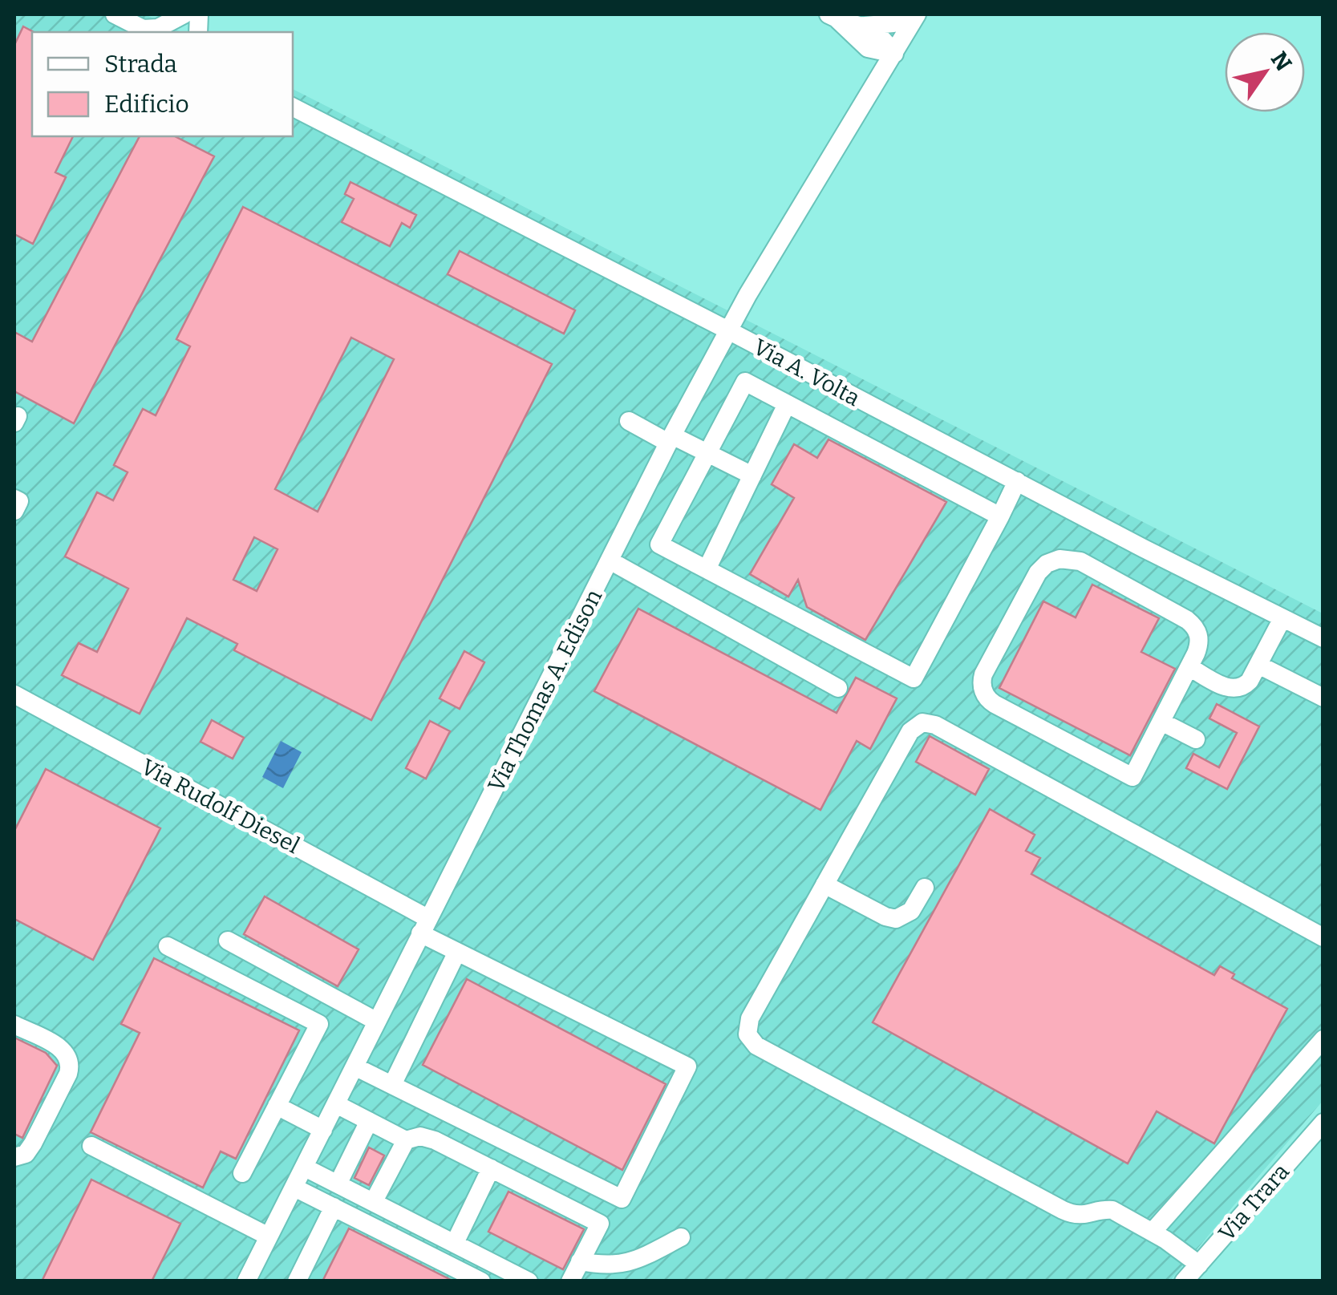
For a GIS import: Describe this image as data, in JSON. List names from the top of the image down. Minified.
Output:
{"streets":{"street":["Via A. Volta","Via Thomas A. Edison","Via Rudolf Diesel","Via Trara"]},"crossings":[["Via A. Volta","Via Thomas A. Edison"],["Via Thomas A. Edison","Via Rudolf Diesel"]],"legend":["Strada","Edificio"],"north":"top right"}
